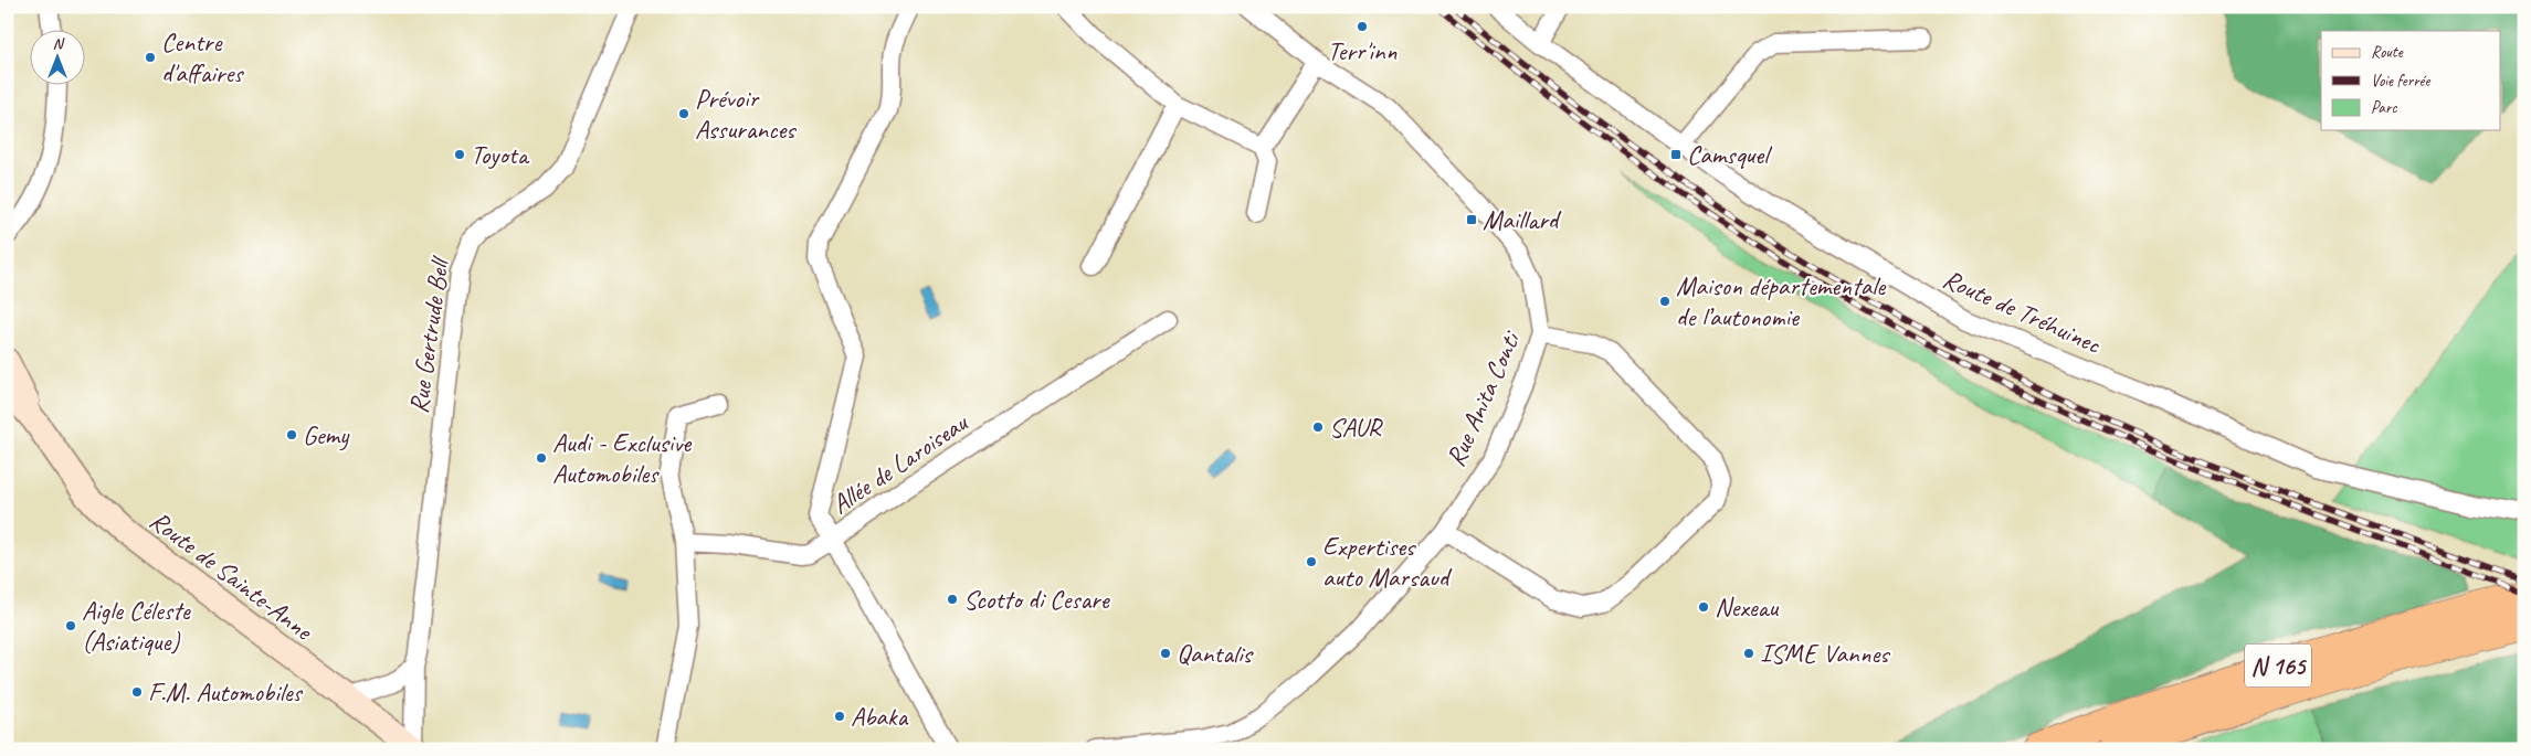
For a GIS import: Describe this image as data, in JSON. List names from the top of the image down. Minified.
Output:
{"streets":{"highway":["N 165"],"main road":["Route de Sainte-Anne"],"street":["Route de Tréhuinec","Rue Gertrude Bell","Rue Anita Conti","Allée de Laroiseau"]},"crossings":[["Rue Gertrude Bell","Route de Sainte-Anne"]],"places":{"other":["Terr'inn","Centre d'affaires","Prévoir Assurances","Toyota","Maison départementale de l’autonomie","SAUR","Gemy","Audi - Exclusive Automobiles","Expertises auto Marsaud","Scotto di Cesare","Nexeau","Aigle Céleste (Asiatique)","Qantalis","ISME Vannes","F.M. Automobiles","Abaka"],"transit":["Camsquel","Maillard"]},"legend":["Route","Voie ferrée","Parc"],"north":"top"}
